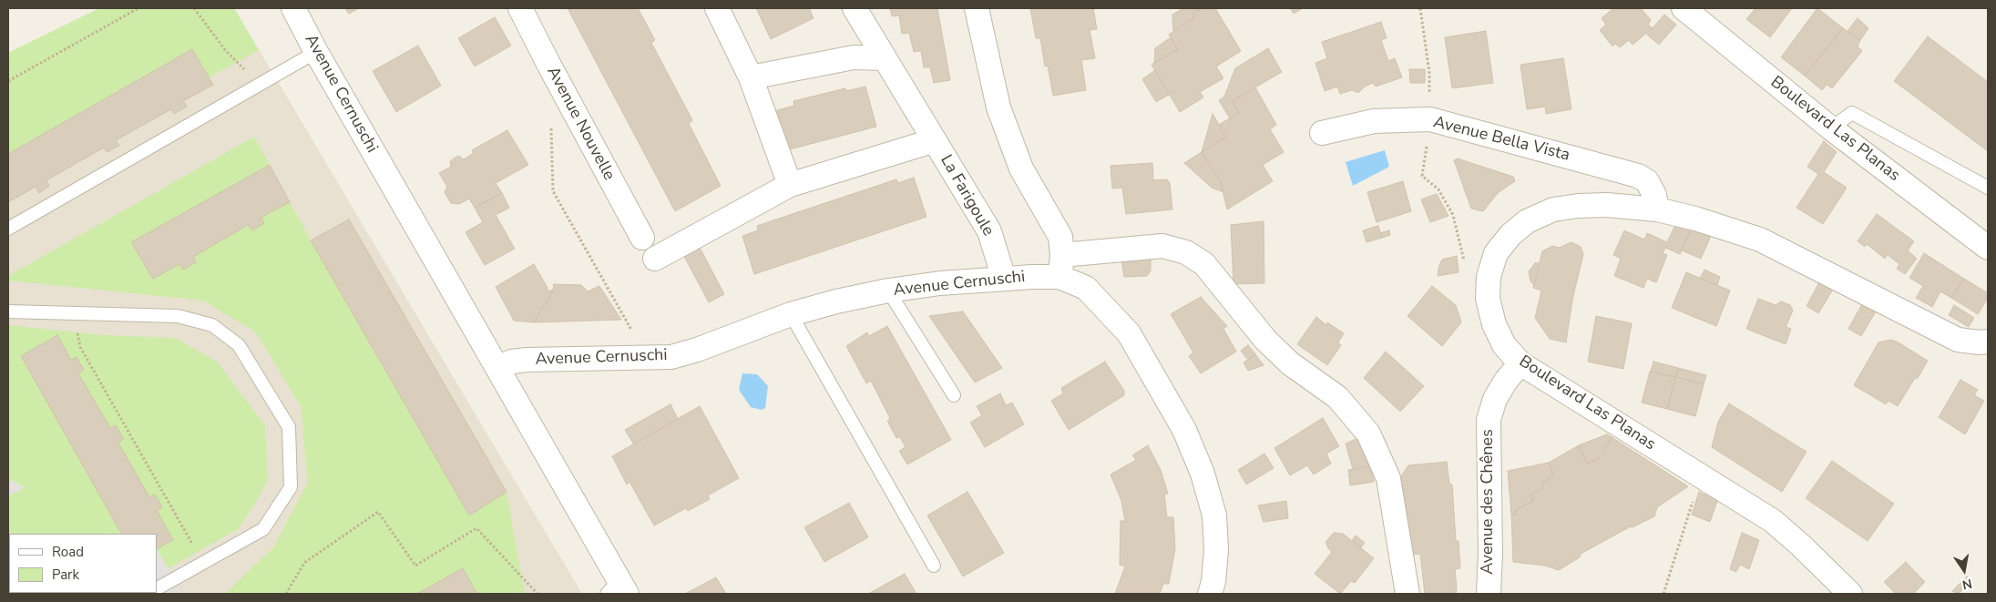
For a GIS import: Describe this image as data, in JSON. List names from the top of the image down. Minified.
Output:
{"streets":{"street":["Avenue Cernuschi","Avenue Nouvelle","Boulevard Las Planas","Avenue Bella Vista","La Farigoule","Avenue des Chênes"]},"crossings":[["Avenue Cernuschi","La Farigoule"],["Boulevard Las Planas","Avenue Bella Vista"],["Boulevard Las Planas","Avenue des Chênes"]],"legend":["Road","Park"],"north":"bottom"}
